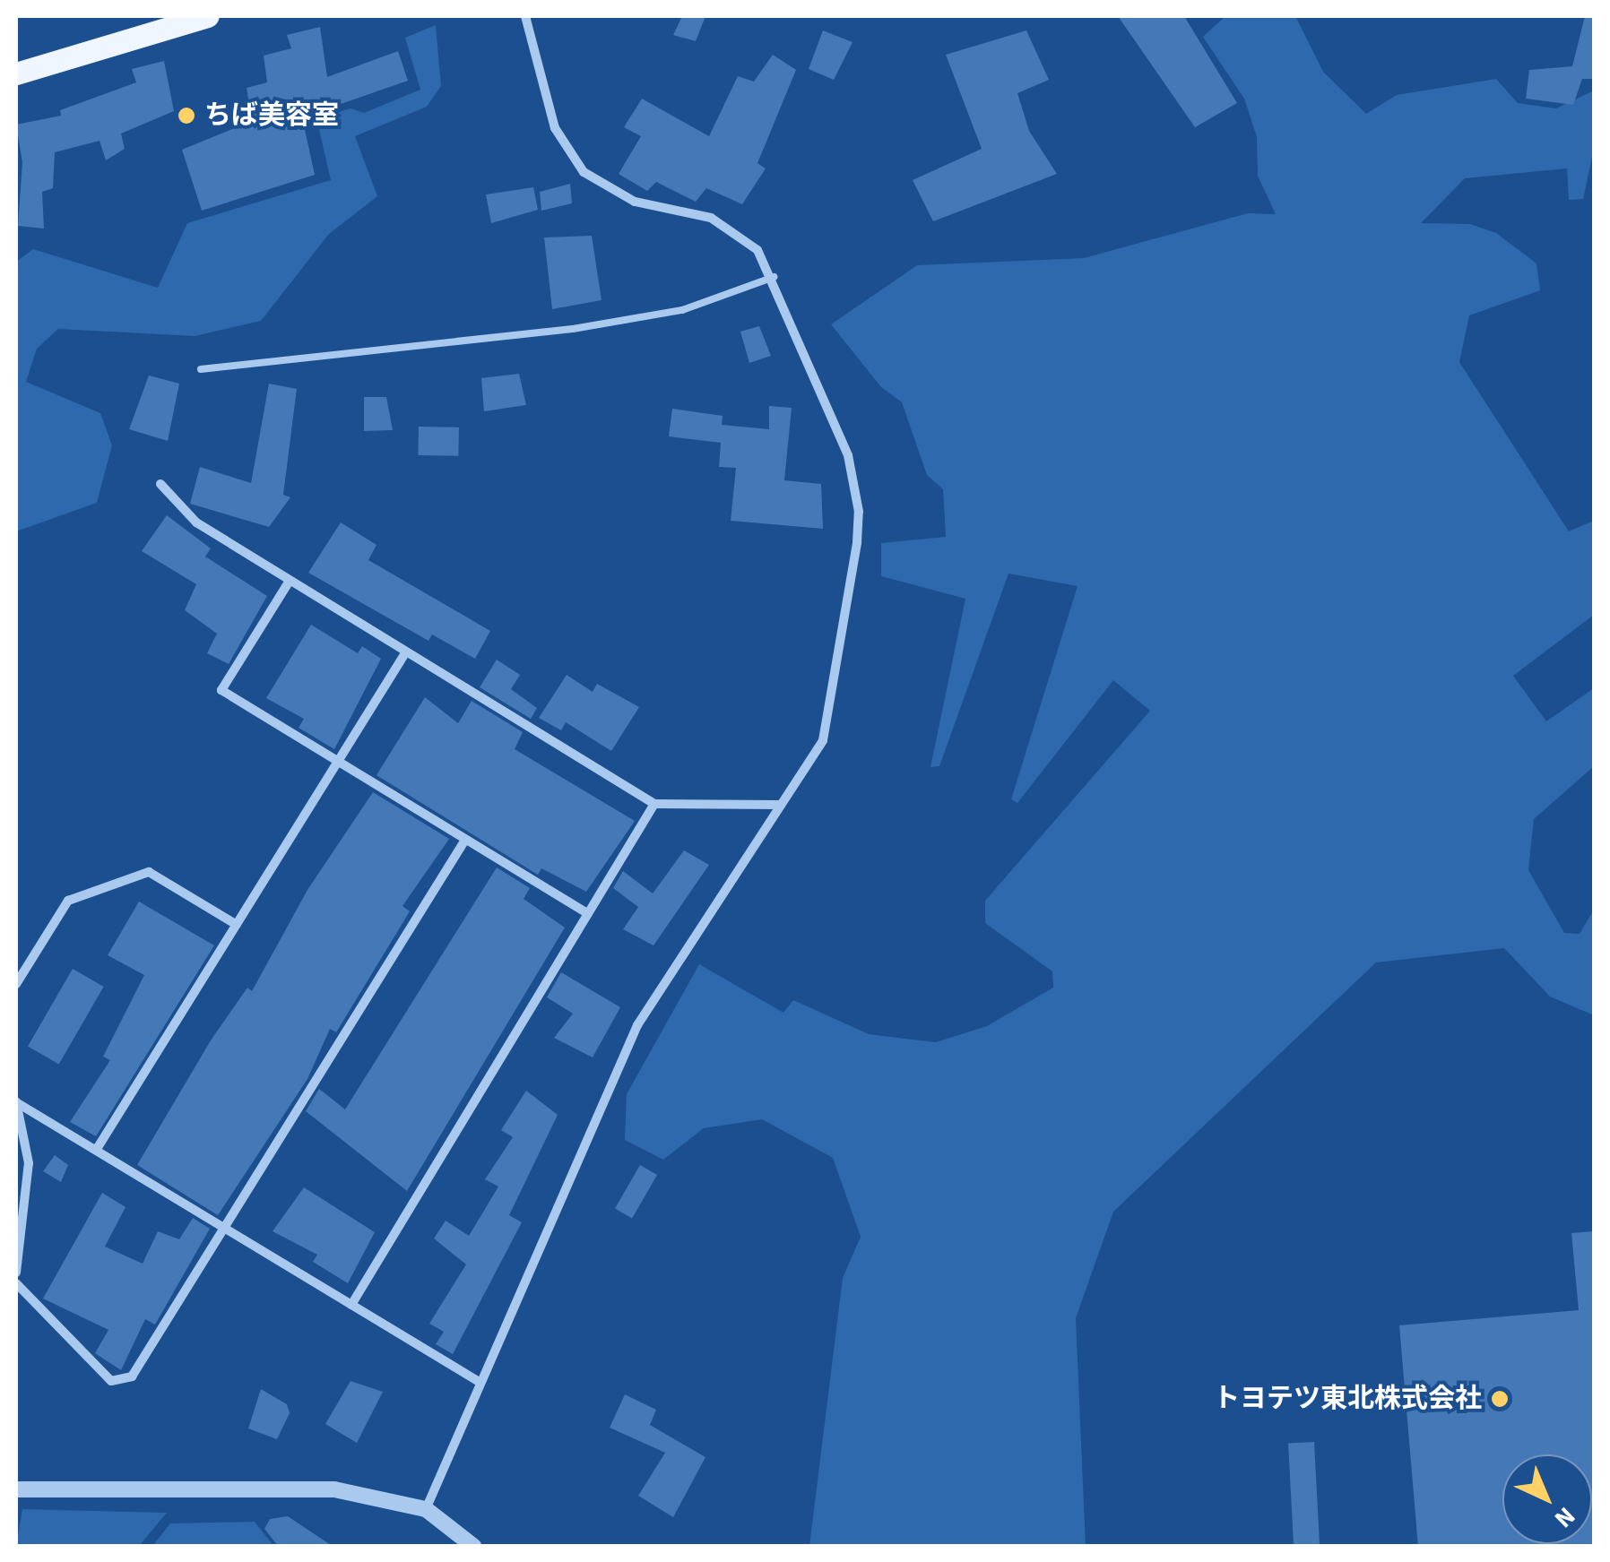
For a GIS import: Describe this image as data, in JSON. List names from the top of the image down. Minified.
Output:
{"places":["ちば美容室","トヨテツ東北株式会社"],"north":"bottom right"}
